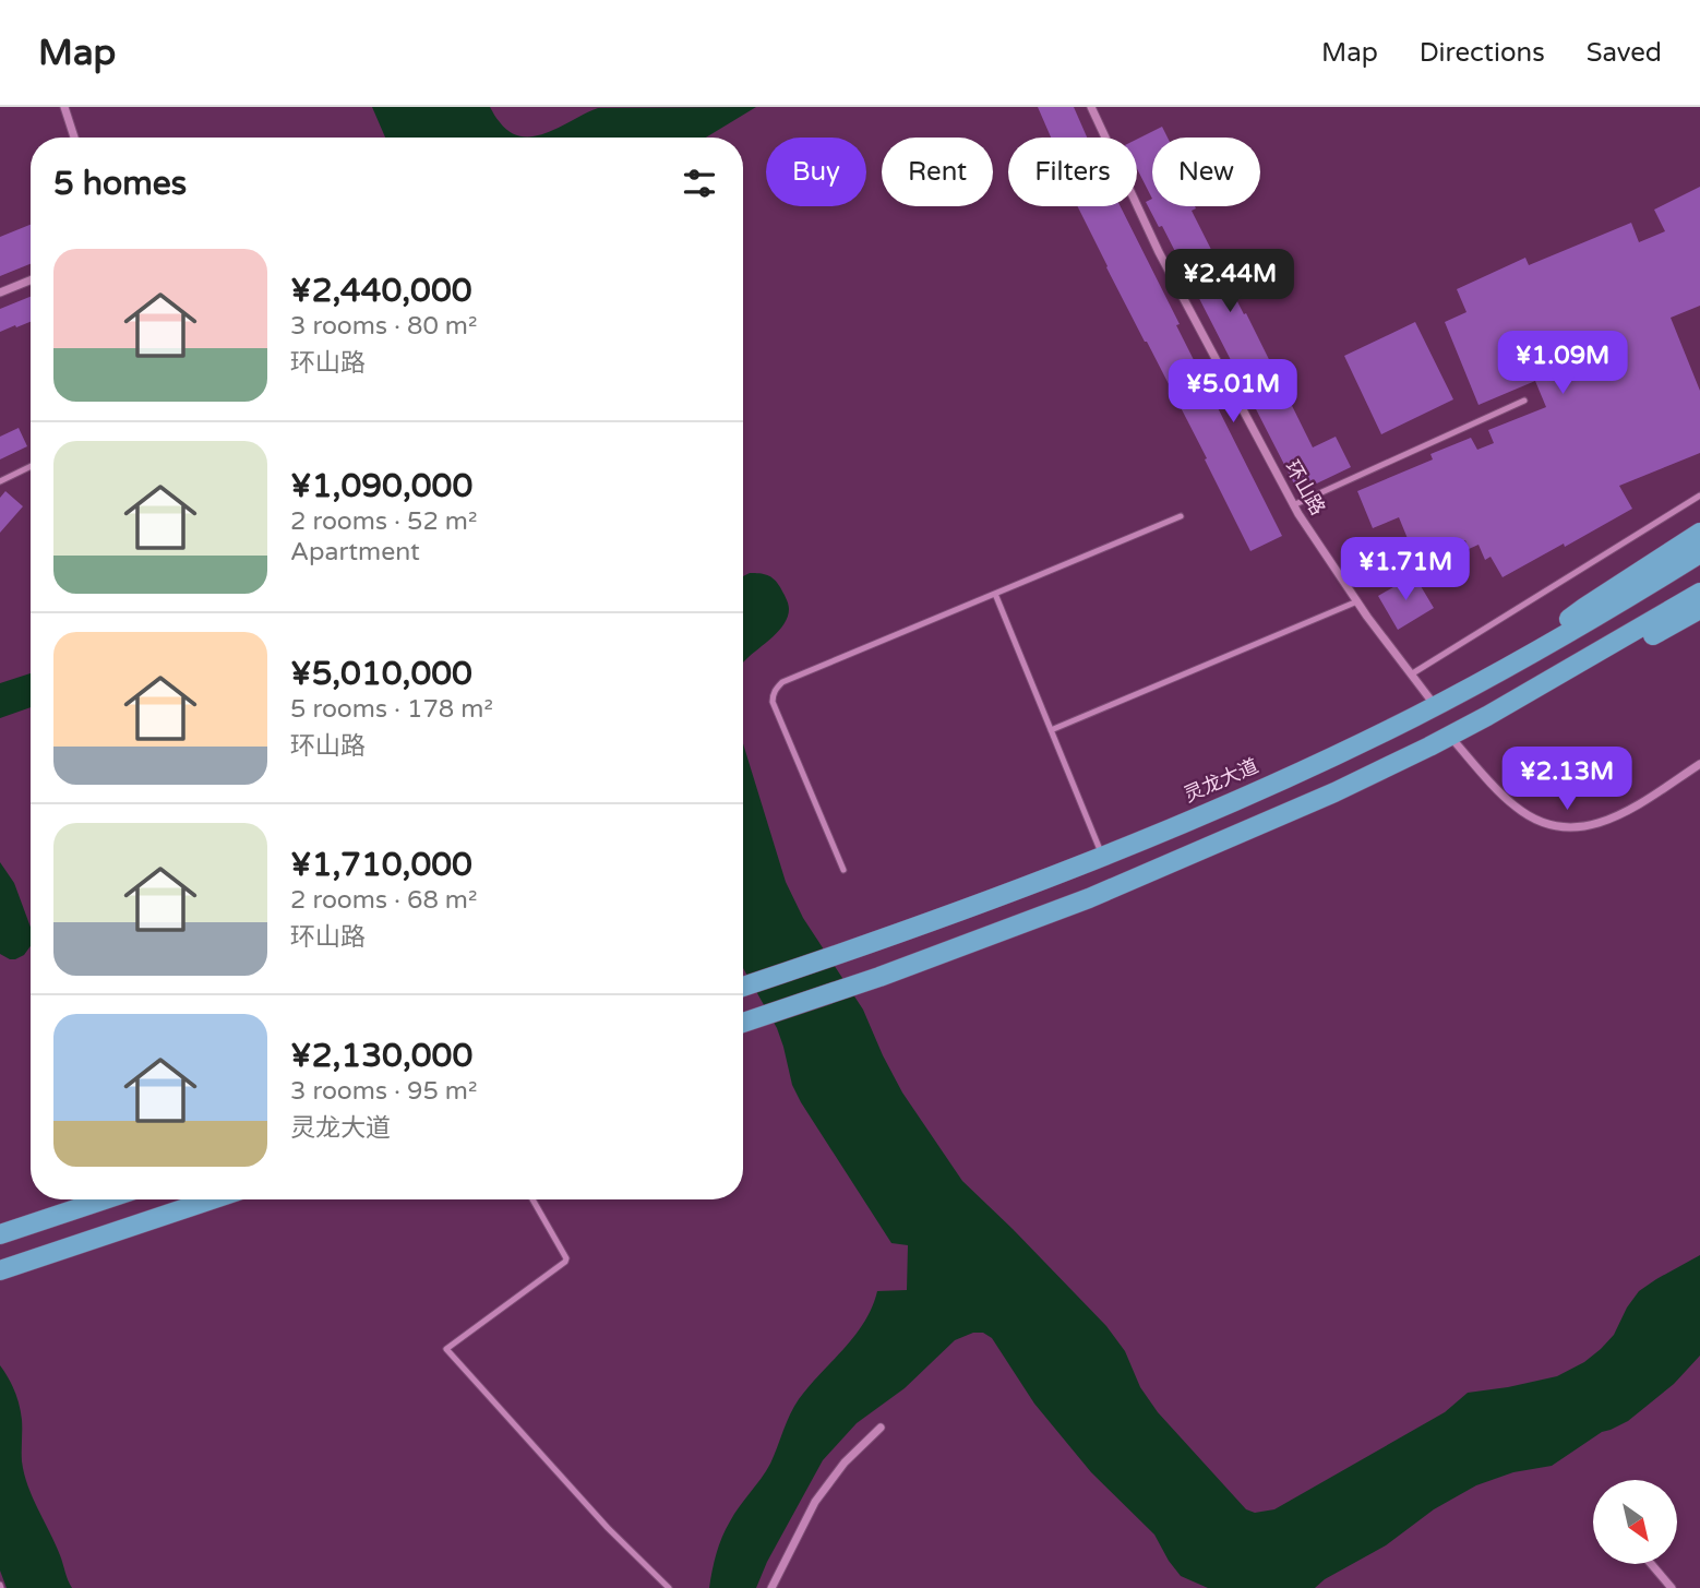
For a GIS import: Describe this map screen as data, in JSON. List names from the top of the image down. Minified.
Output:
{"streets":{"main road":["灵龙大道"],"street":["环山路"]},"crossings":[["环山路","灵龙大道"]],"north":"bottom right","page":{"header":"Map","nav":["Map","Directions","Saved"],"chip":["Buy","Rent","Filters","New"],"heading":"5 homes","list":[{"name":"¥2,440,000","note":"3 rooms · 80 m² · 环山路"},{"name":"¥1,090,000","note":"2 rooms · 52 m² · Apartment"},{"name":"¥5,010,000","note":"5 rooms · 178 m² · 环山路"},{"name":"¥1,710,000","note":"2 rooms · 68 m² · 环山路"},{"name":"¥2,130,000","note":"3 rooms · 95 m² · 灵龙大道"}],"price":["¥2.44M","¥1.09M","¥5.01M","¥1.71M","¥2.13M"]}}
